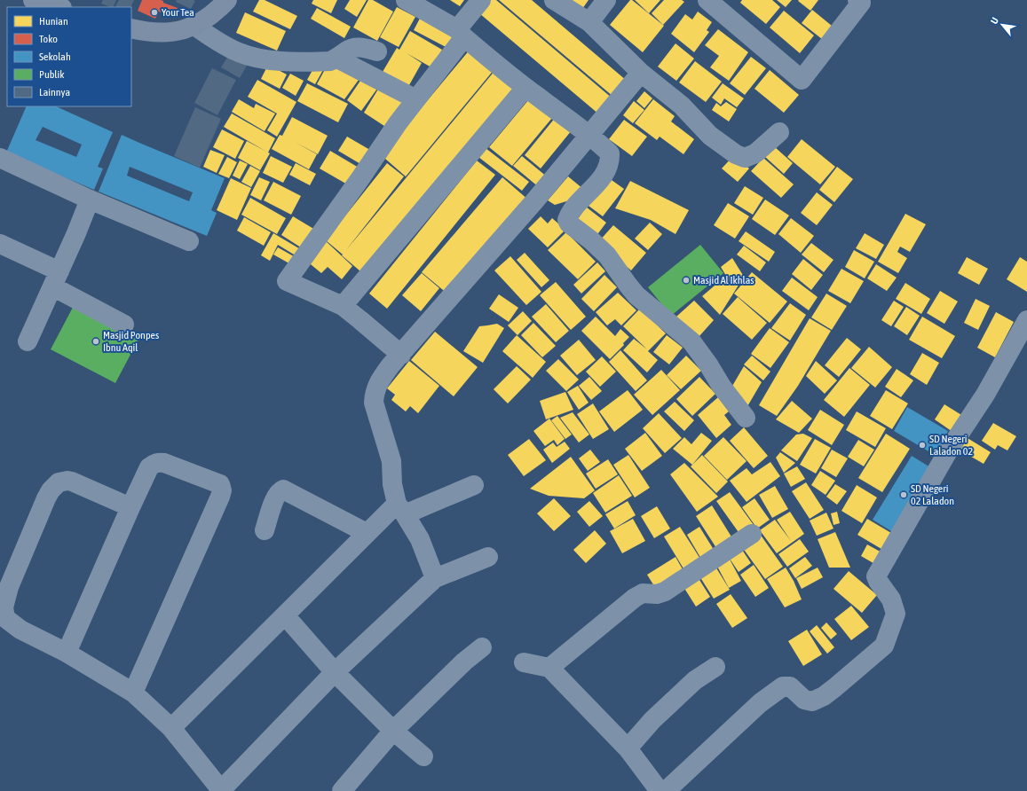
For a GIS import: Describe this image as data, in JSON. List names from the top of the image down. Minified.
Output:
{"places":["Your Tea","Masjid Al Ikhlas","Masjid Ponpes Ibnu Aqil","SD Negeri Laladon 02","SD Negeri 02 Laladon"],"legend":["Hunian","Toko","Sekolah","Publik","Lainnya"],"north":"top left"}
